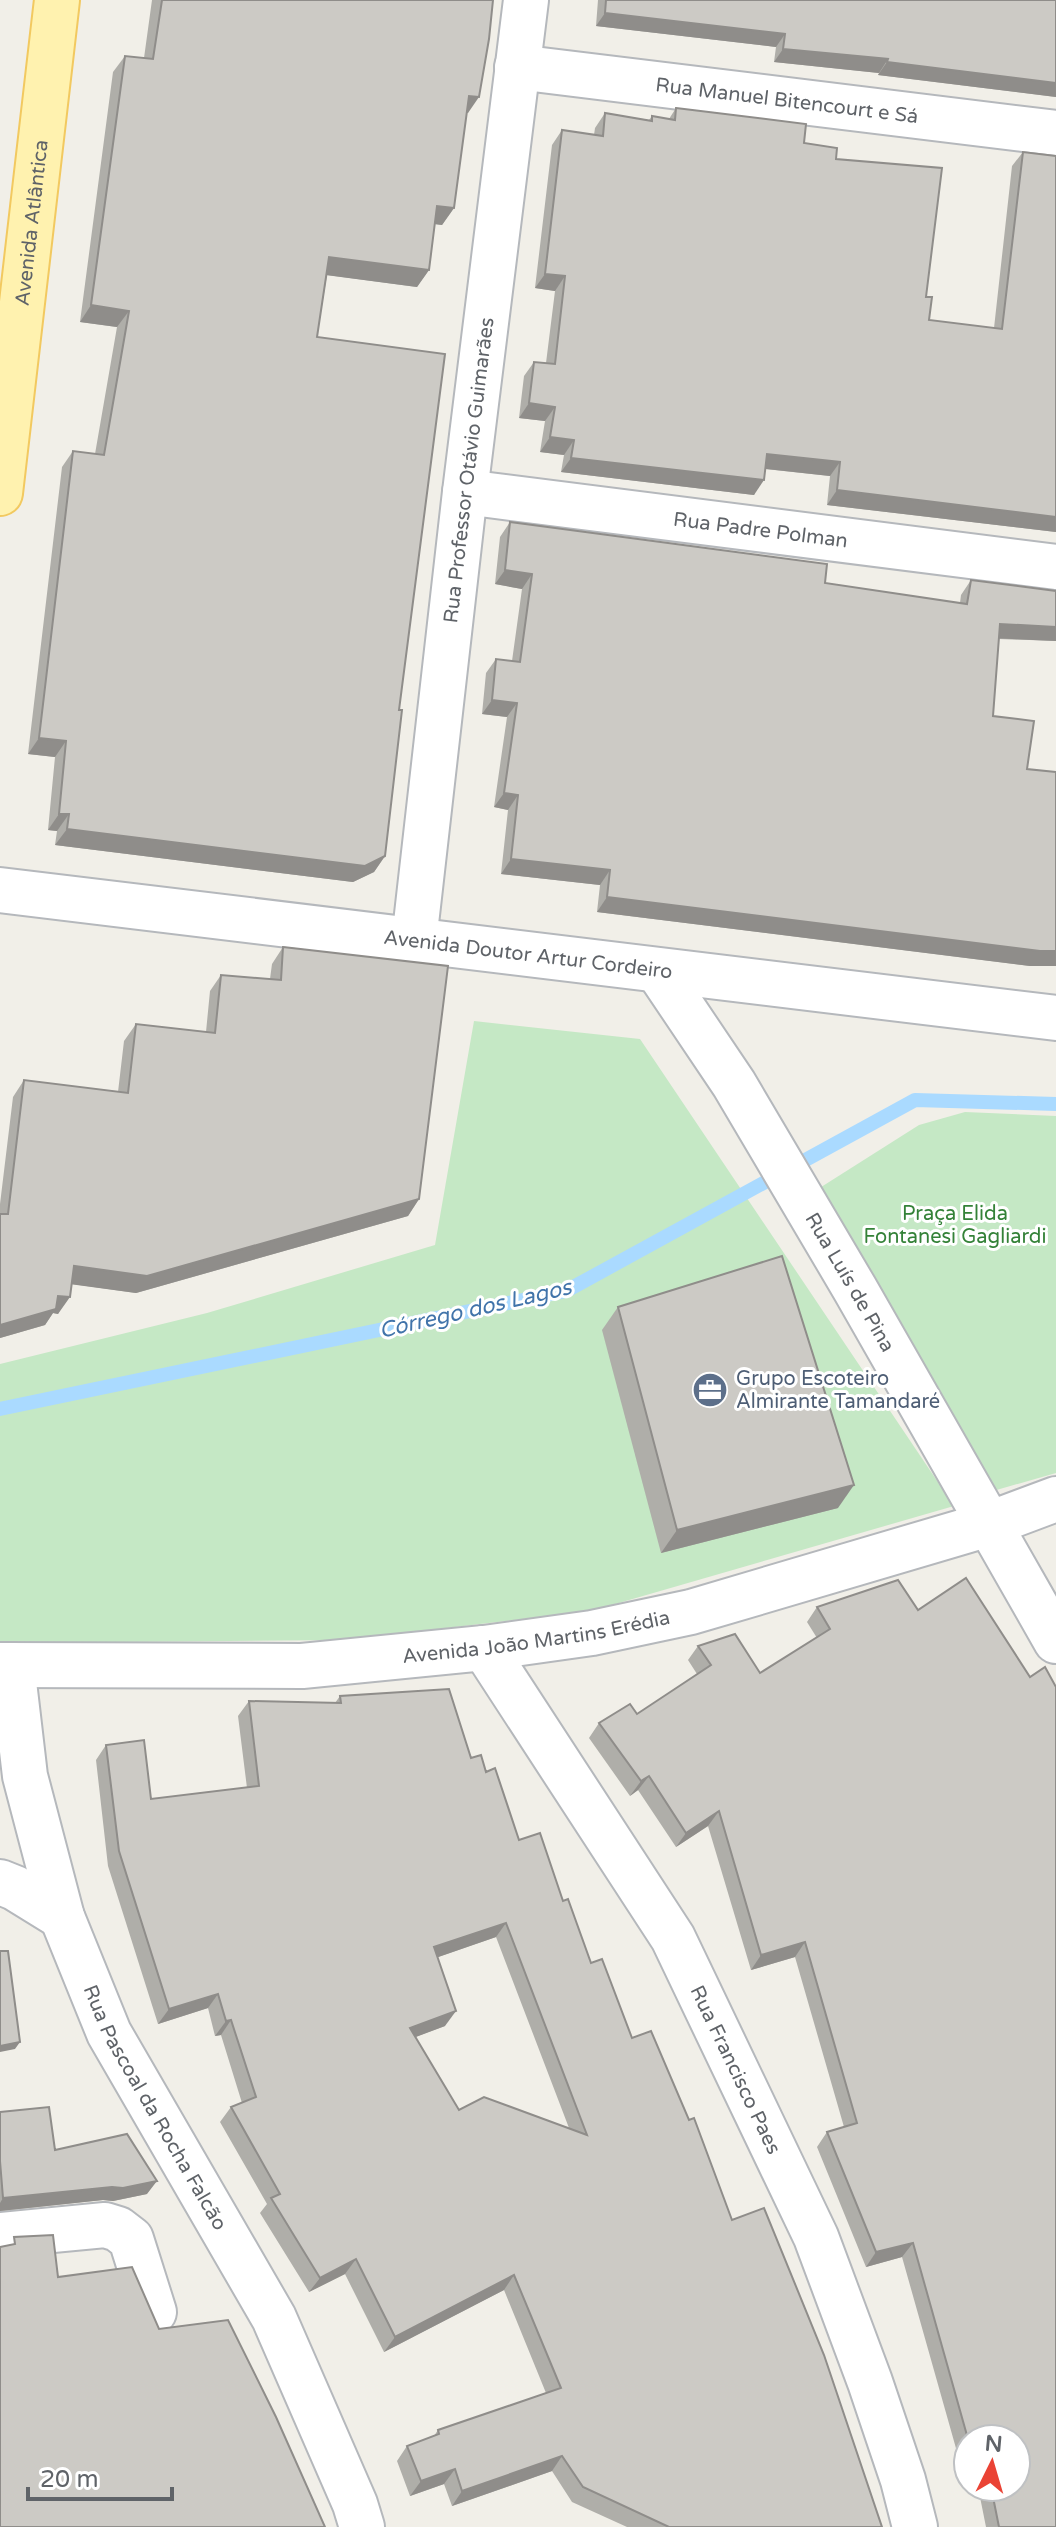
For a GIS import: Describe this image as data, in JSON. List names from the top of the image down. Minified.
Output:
{"streets":{"main road":["Avenida Atlântica"],"street":["Rua Manuel Bitencourt e Sá","Rua Professor Otávio Guimarães","Rua Padre Polman","Avenida Doutor Artur Cordeiro","Rua Luís de Pina","Avenida João Martins Erédia","Rua Francisco Paes","Rua Pascoal da Rocha Falcão"]},"crossings":[["Rua Manuel Bitencourt e Sá","Rua Professor Otávio Guimarães"],["Rua Professor Otávio Guimarães","Rua Padre Polman"],["Rua Professor Otávio Guimarães","Avenida Doutor Artur Cordeiro"],["Avenida Doutor Artur Cordeiro","Rua Luís de Pina"],["Rua Luís de Pina","Avenida João Martins Erédia"],["Avenida João Martins Erédia","Rua Francisco Paes"],["Avenida João Martins Erédia","Rua Pascoal da Rocha Falcão"]],"water":["Córrego dos Lagos"],"parks":["Praça Elida Fontanesi Gagliardi"],"places":{"office":["Grupo Escoteiro Almirante Tamandaré"]},"scale_bar":"20 m","north":"top"}
